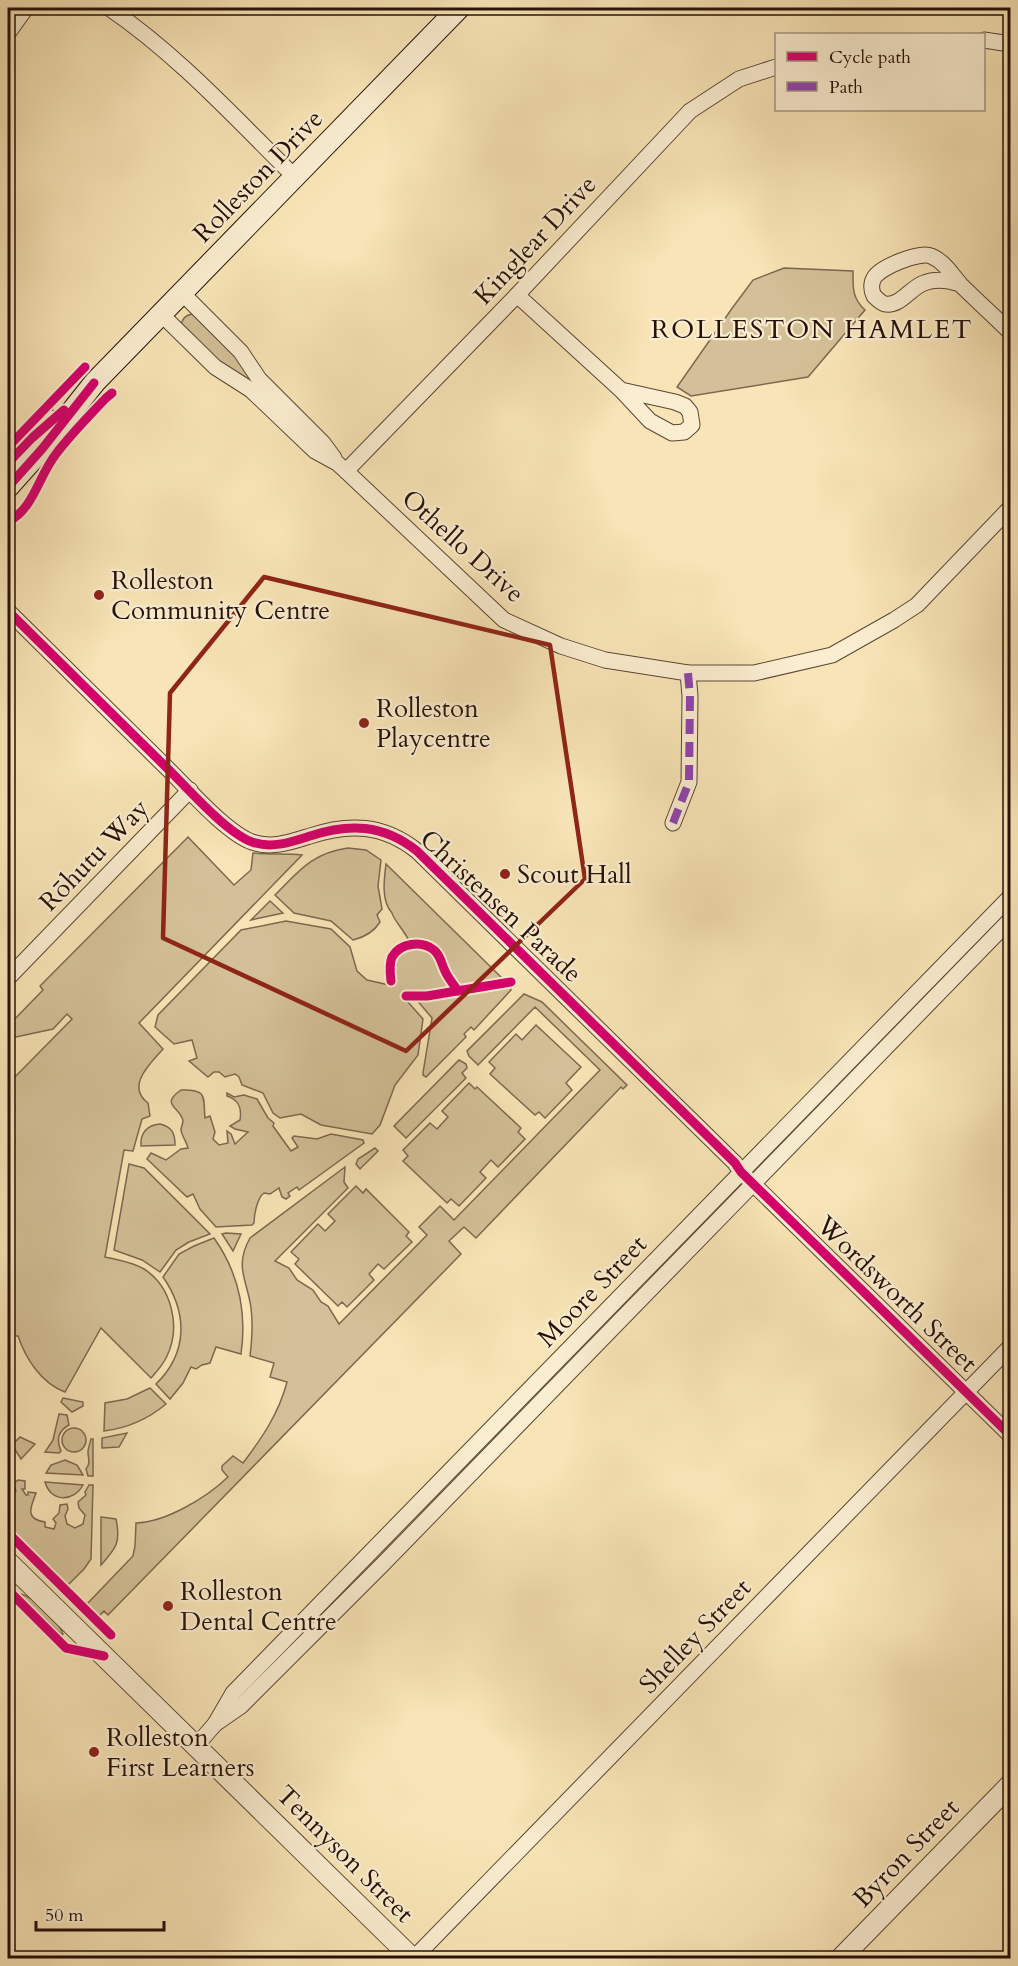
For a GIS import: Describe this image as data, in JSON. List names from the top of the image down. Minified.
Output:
{"streets":{"main road":["Rolleston Drive"],"street":["Kinglear Drive","Othello Drive","Rōhutu Way","Christensen Parade","Moore Street","Wordsworth Street","Shelley Street","Byron Street","Tennyson Street"]},"crossings":[["Rolleston Drive","Othello Drive"],["Kinglear Drive","Othello Drive"],["Rōhutu Way","Christensen Parade"],["Christensen Parade","Moore Street"],["Christensen Parade","Wordsworth Street"],["Moore Street","Wordsworth Street"],["Moore Street","Tennyson Street"],["Wordsworth Street","Shelley Street"],["Shelley Street","Tennyson Street"]],"districts":["ROLLESTON HAMLET"],"places":["Rolleston Community Centre","Rolleston Playcentre","Scout Hall","Rolleston Dental Centre","Rolleston First Learners"],"legend":["Cycle path","Path"],"scale_bar":"50 m"}
